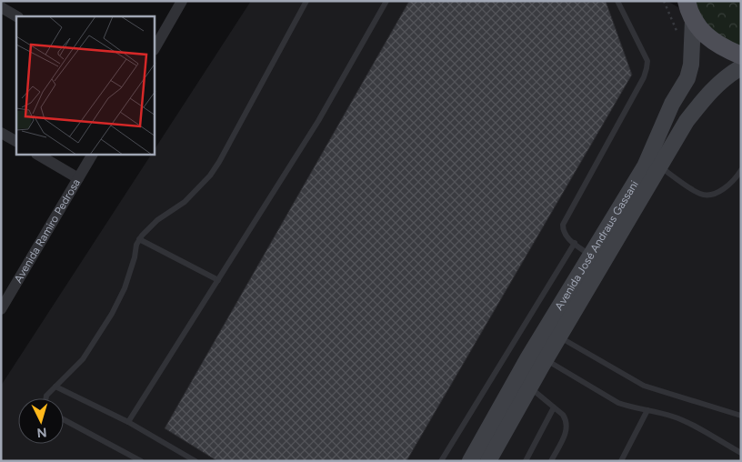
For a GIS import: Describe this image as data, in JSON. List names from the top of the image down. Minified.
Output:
{"streets":{"main road":["Avenida José Andraus Gassani"],"street":["Avenida Ramiro Pedrosa"]},"north":"bottom"}
